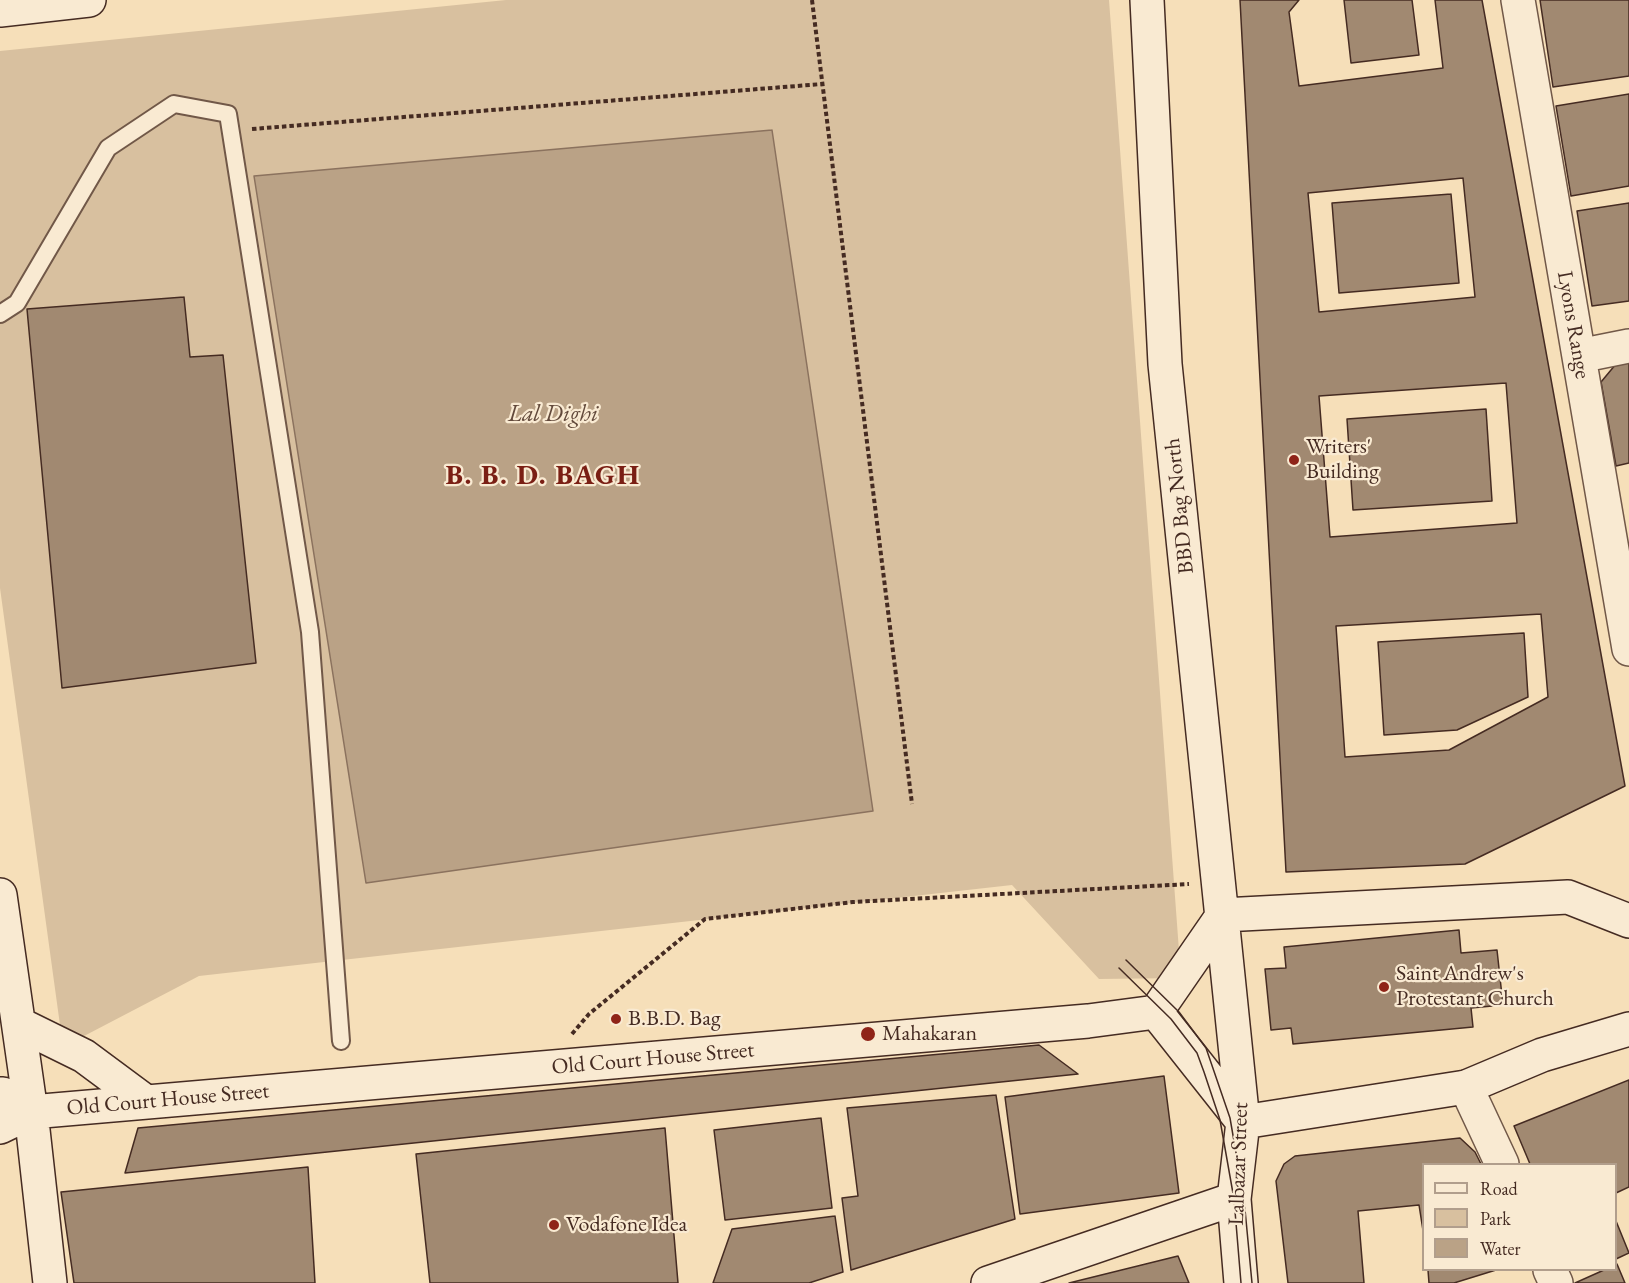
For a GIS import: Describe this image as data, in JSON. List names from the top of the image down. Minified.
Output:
{"streets":{"main road":["Lyons Range","BBD Bag North","Old Court House Street","Lalbazar Street"]},"crossings":[["BBD Bag North","Lalbazar Street"]],"districts":["B. B. D. BAGH"],"water":["Lal Dighi"],"places":["Writers' Building","Saint Andrew's Protestant Church","B.B.D. Bag","Mahakaran","Vodafone Idea"],"legend":["Road","Park","Water"]}
